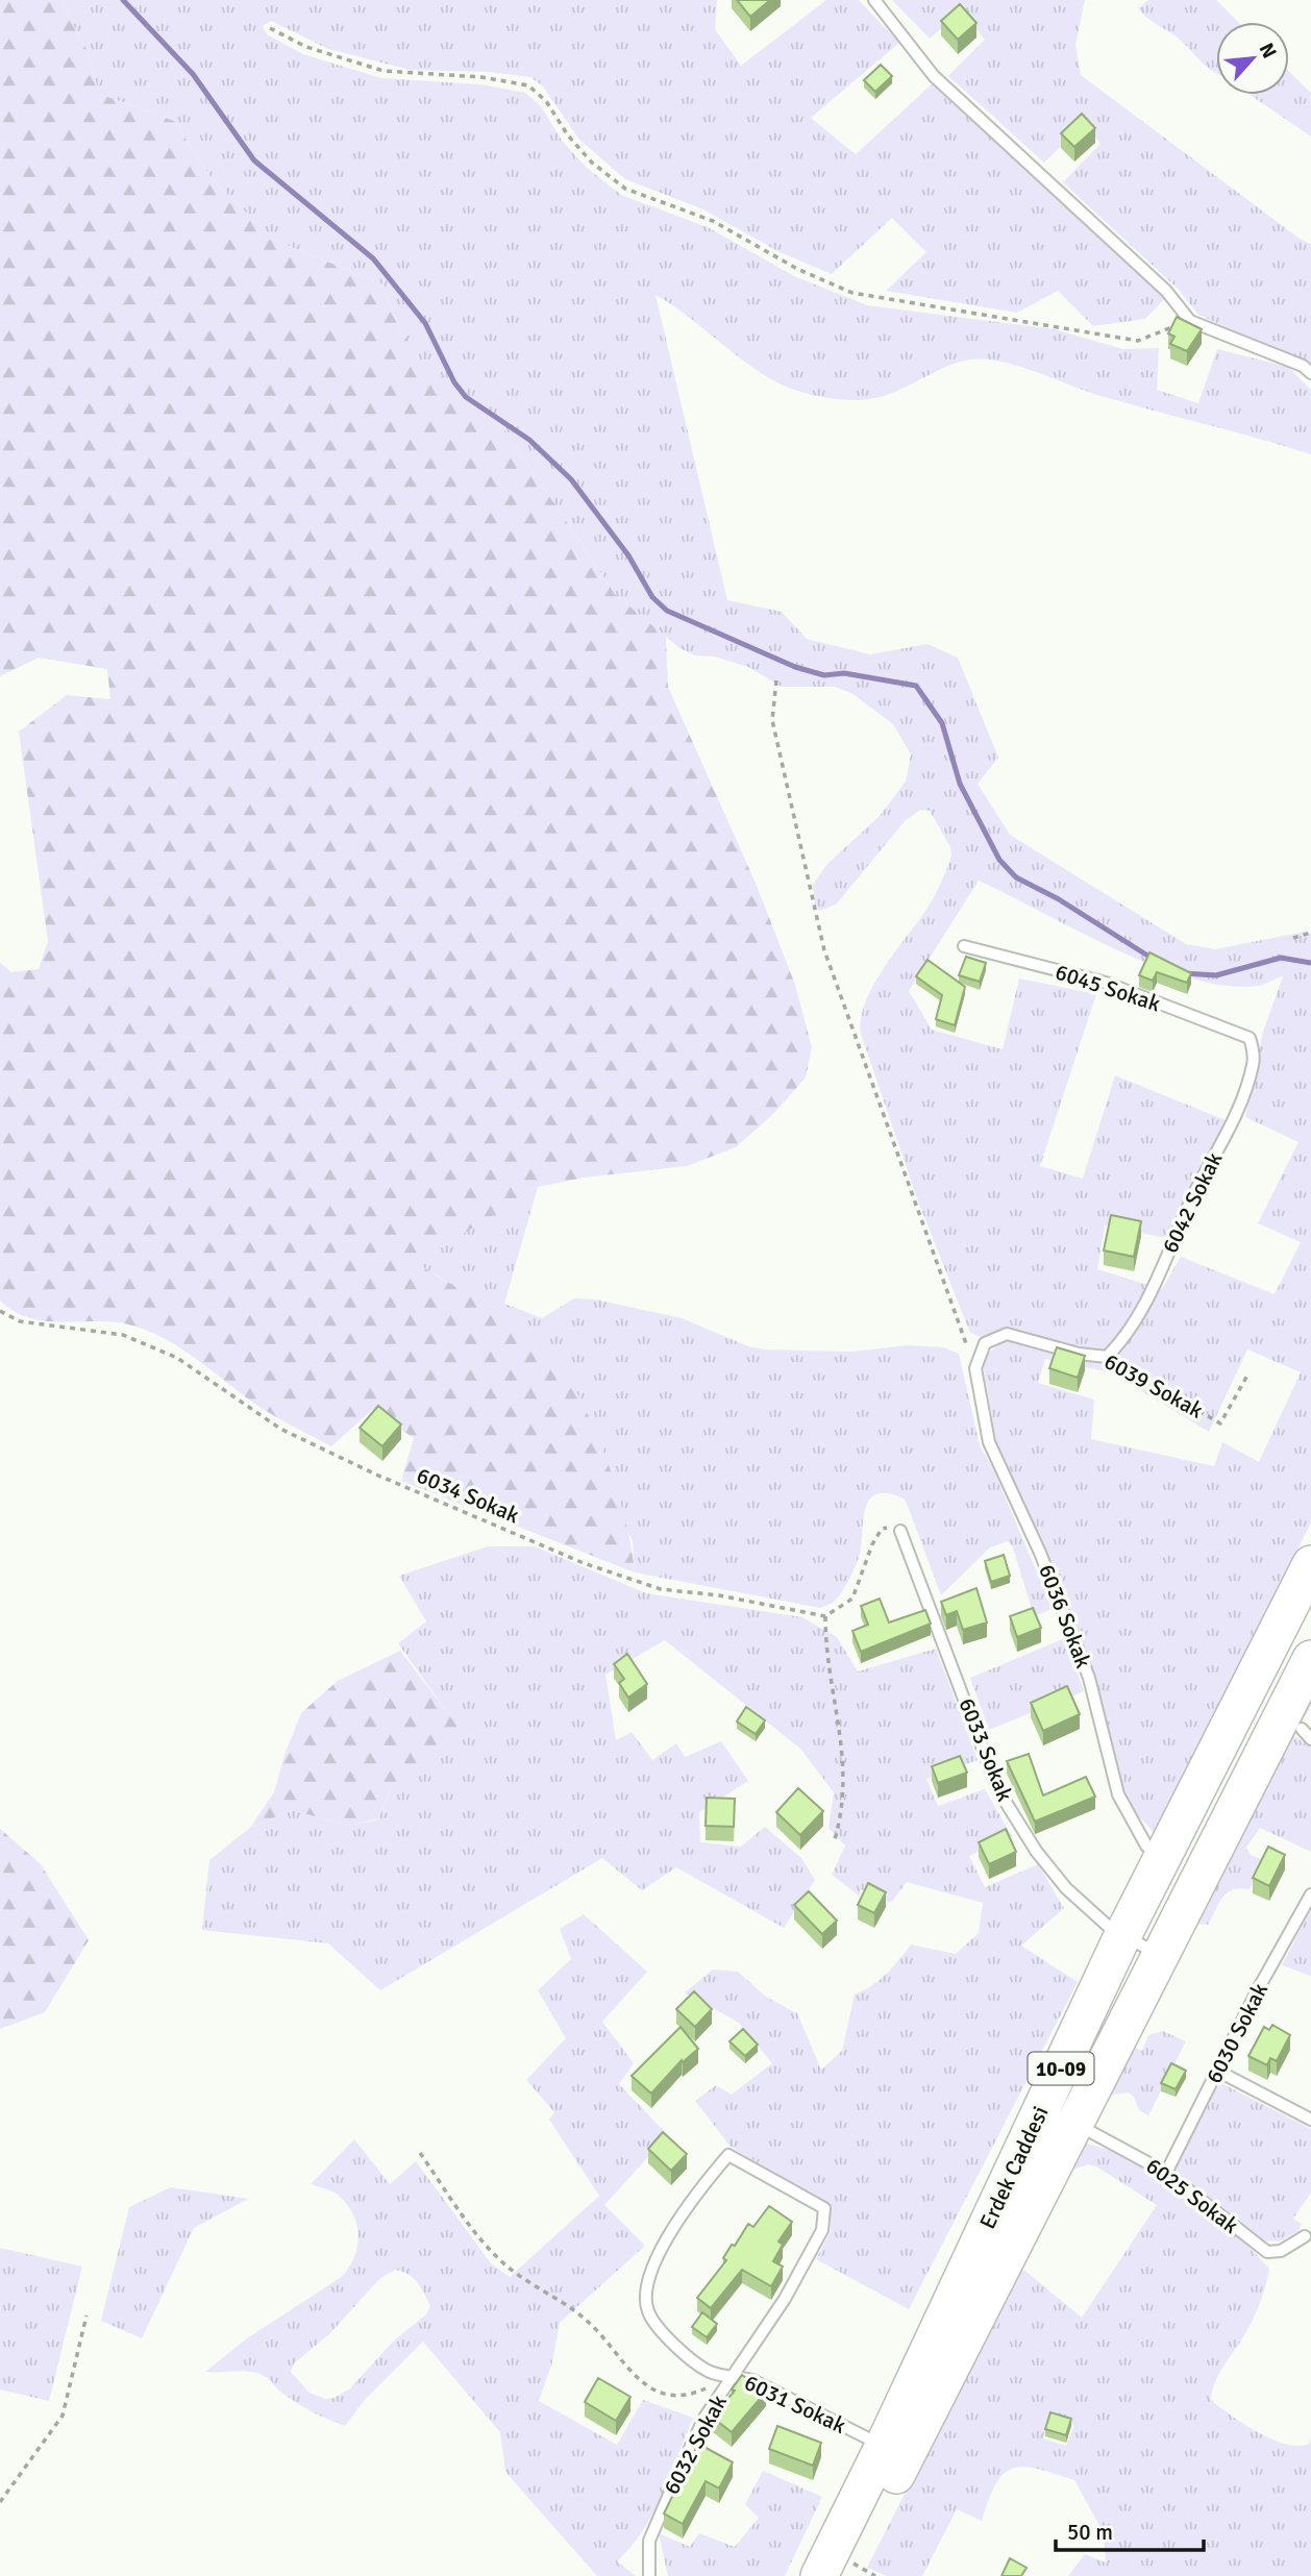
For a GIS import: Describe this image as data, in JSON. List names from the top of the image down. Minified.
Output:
{"streets":{"main road":["10-09","Erdek Caddesi"],"lane":["6045 Sokak","6042 Sokak","6039 Sokak","6036 Sokak","6033 Sokak","6030 Sokak","6025 Sokak","6031 Sokak","6032 Sokak"],"path":["6034 Sokak"]},"crossings":[["6045 Sokak","6042 Sokak"],["6042 Sokak","6039 Sokak"],["6039 Sokak","6036 Sokak"],["6036 Sokak","Erdek Caddesi"],["6033 Sokak","Erdek Caddesi"],["6030 Sokak","6025 Sokak"],["Erdek Caddesi","6025 Sokak"],["Erdek Caddesi","6031 Sokak"],["6031 Sokak","6032 Sokak"]],"scale_bar":"50 m","north":"top right"}
